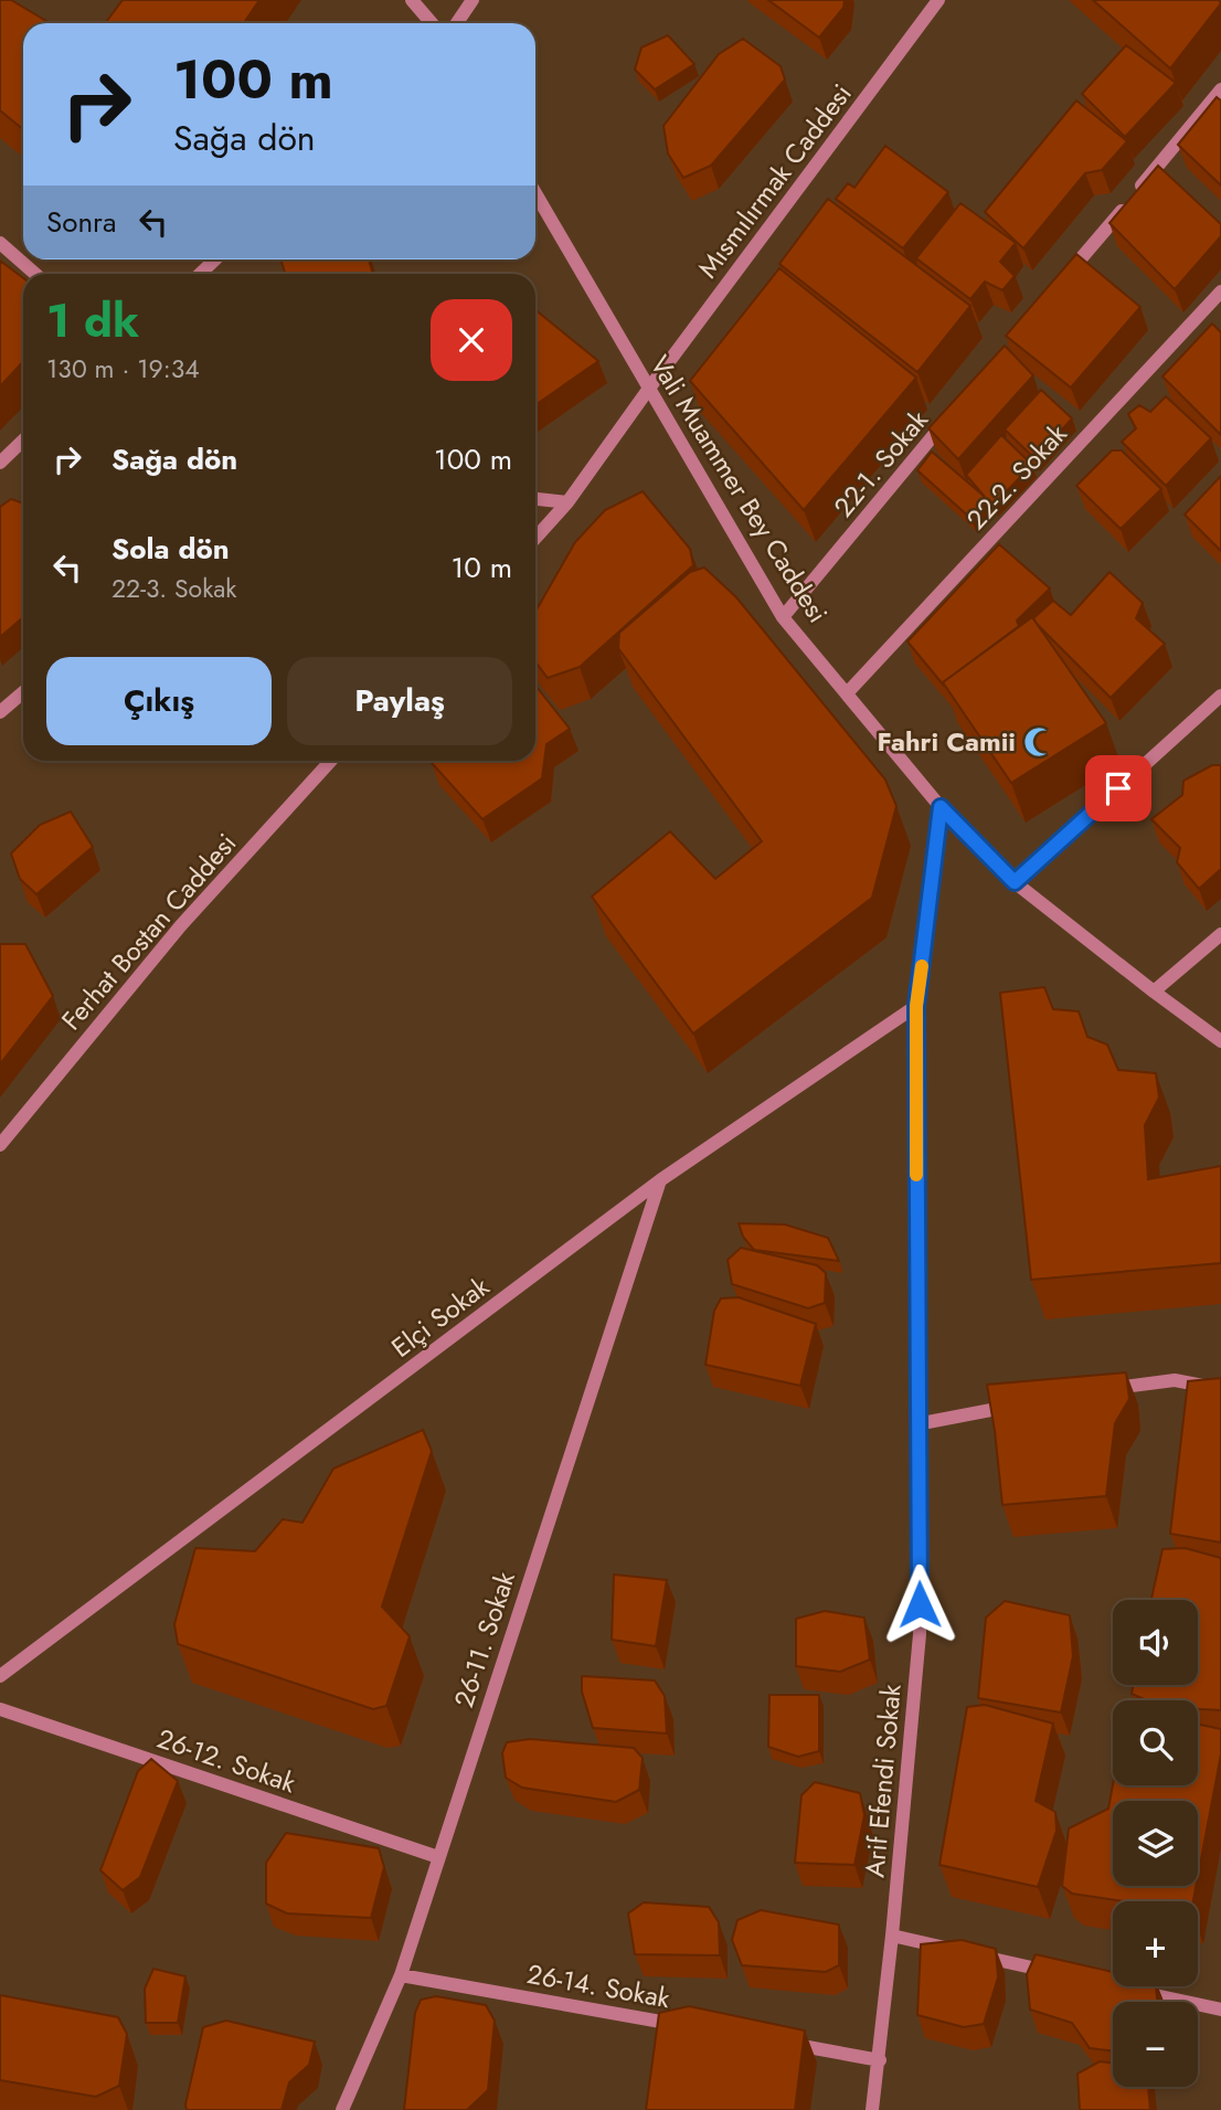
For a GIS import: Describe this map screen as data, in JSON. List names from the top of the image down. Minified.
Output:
{"streets":{"street":["Mısmılırmak Caddesi","22-1. Sokak","22-2. Sokak","Vali Muammer Bey Caddesi","Ferhat Bostan Caddesi","Elçi Sokak","26-11. Sokak","26-12. Sokak","Arif Efendi Sokak","26-14. Sokak"]},"crossings":[["Mısmılırmak Caddesi","Vali Muammer Bey Caddesi"],["22-1. Sokak","Vali Muammer Bey Caddesi"],["22-2. Sokak","Vali Muammer Bey Caddesi"],["Vali Muammer Bey Caddesi","Arif Efendi Sokak"],["Elçi Sokak","26-11. Sokak"],["Elçi Sokak","Arif Efendi Sokak"],["26-11. Sokak","26-12. Sokak"],["26-11. Sokak","26-14. Sokak"]],"places":{"mosque":["Fahri Camii"]},"page":{"turn":["100 m","Sağa dön"],"then":"Sonra","heading":["1 dk","130 m · 19:34"],"list":[{"name":"Sağa dön","value":"100 m"},{"name":"Sola dön","note":"22-3. Sokak","value":"10 m"}],"buttons":["Çıkış","Paylaş"],"map_buttons":["+","−"]}}
